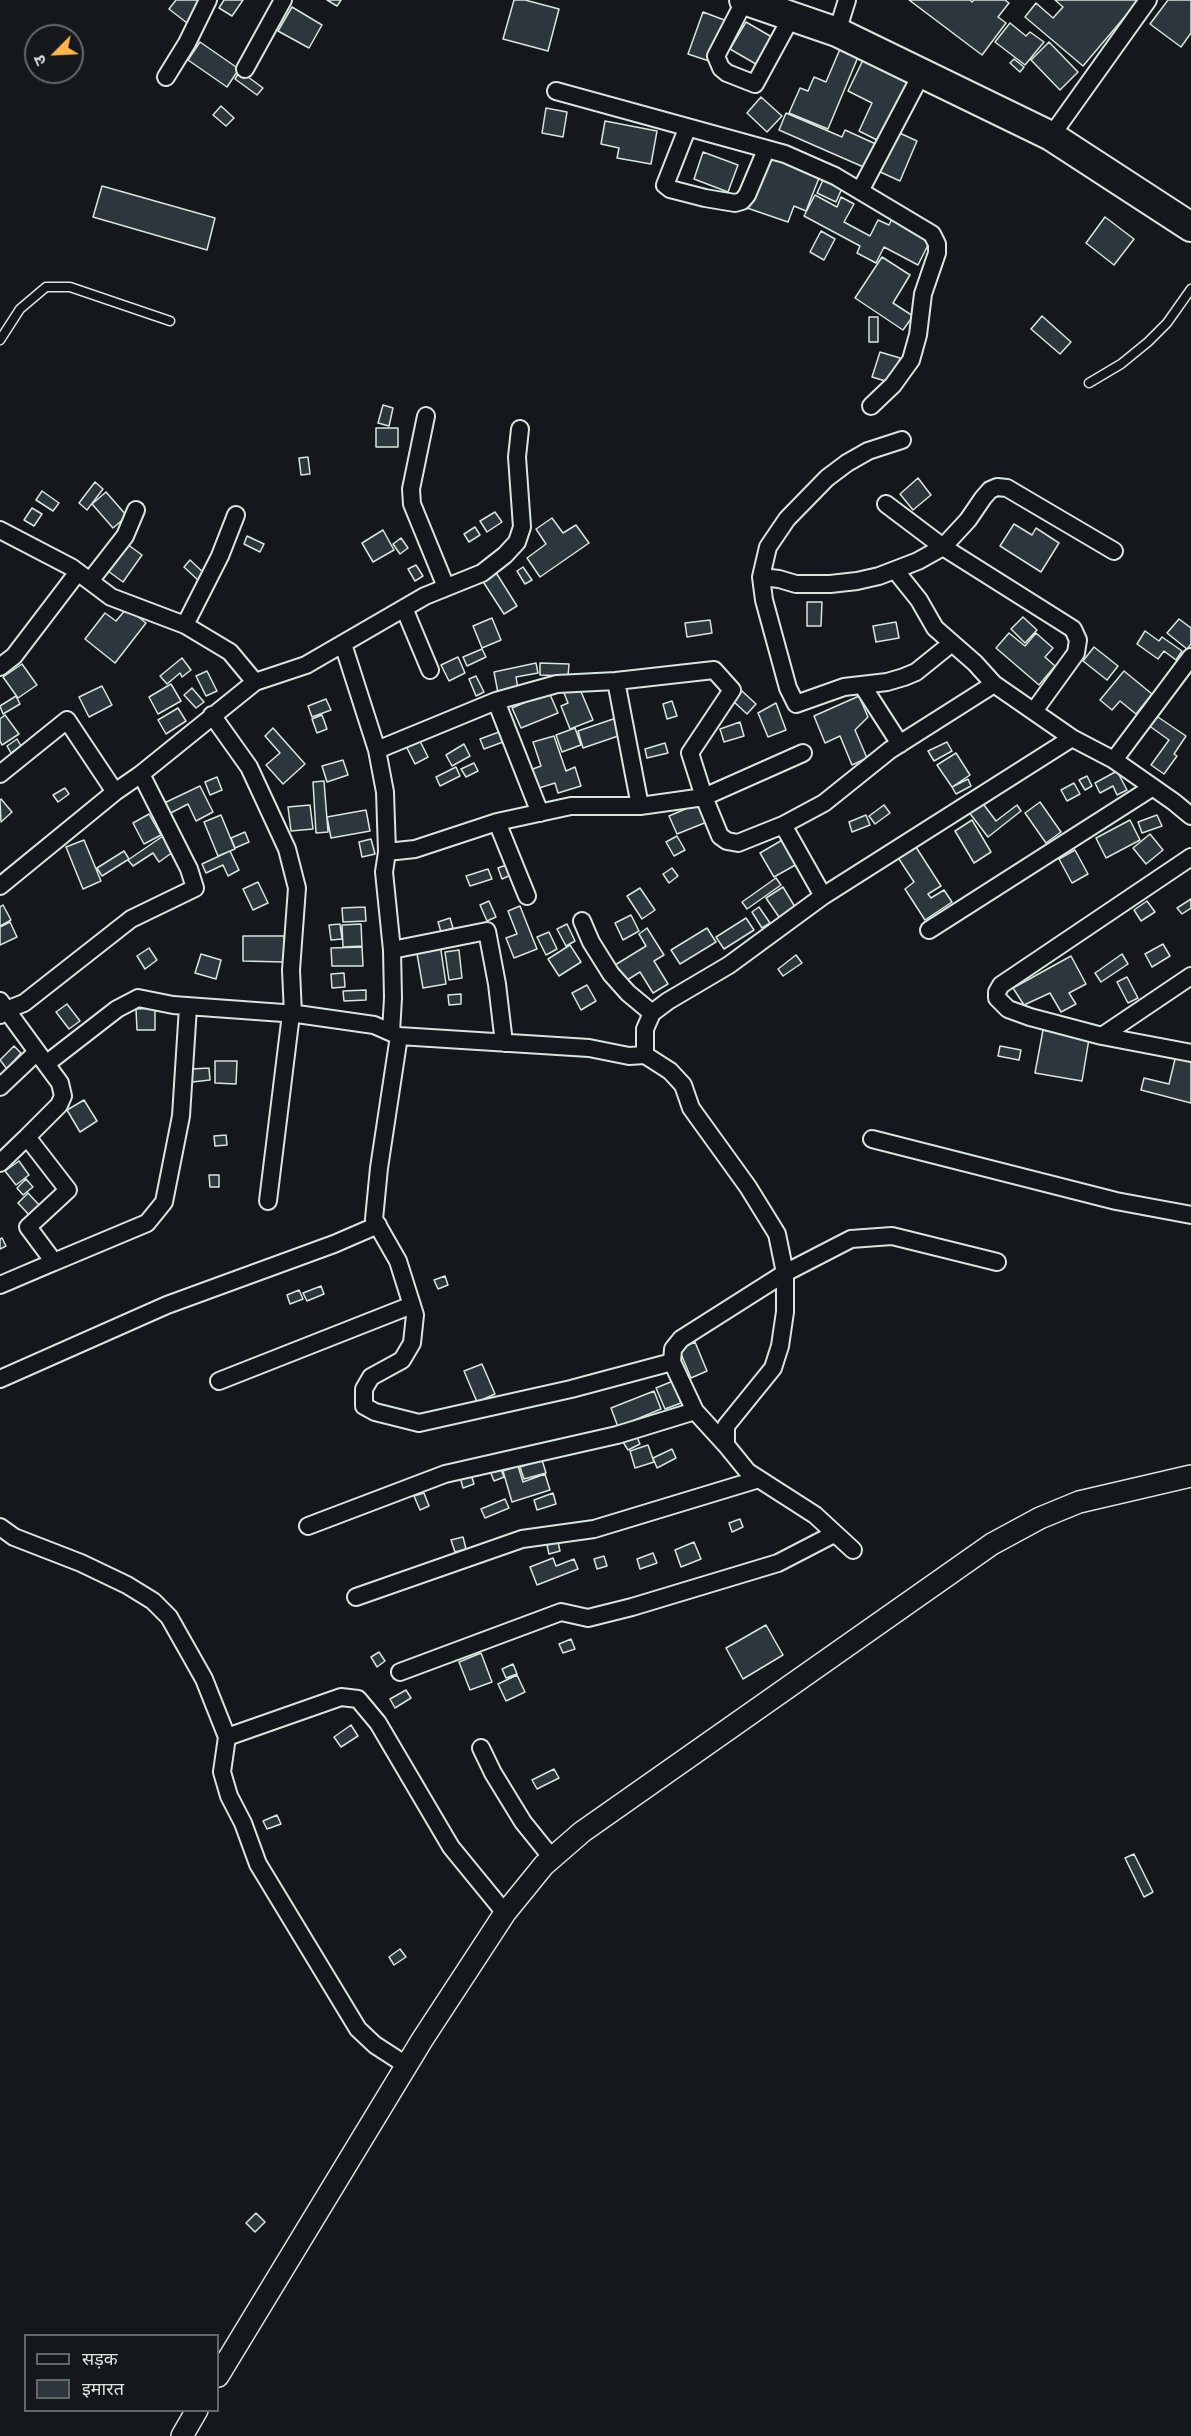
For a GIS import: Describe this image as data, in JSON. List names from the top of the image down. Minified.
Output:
{"legend":["सड़क","इमारत"],"north":"bottom left"}
